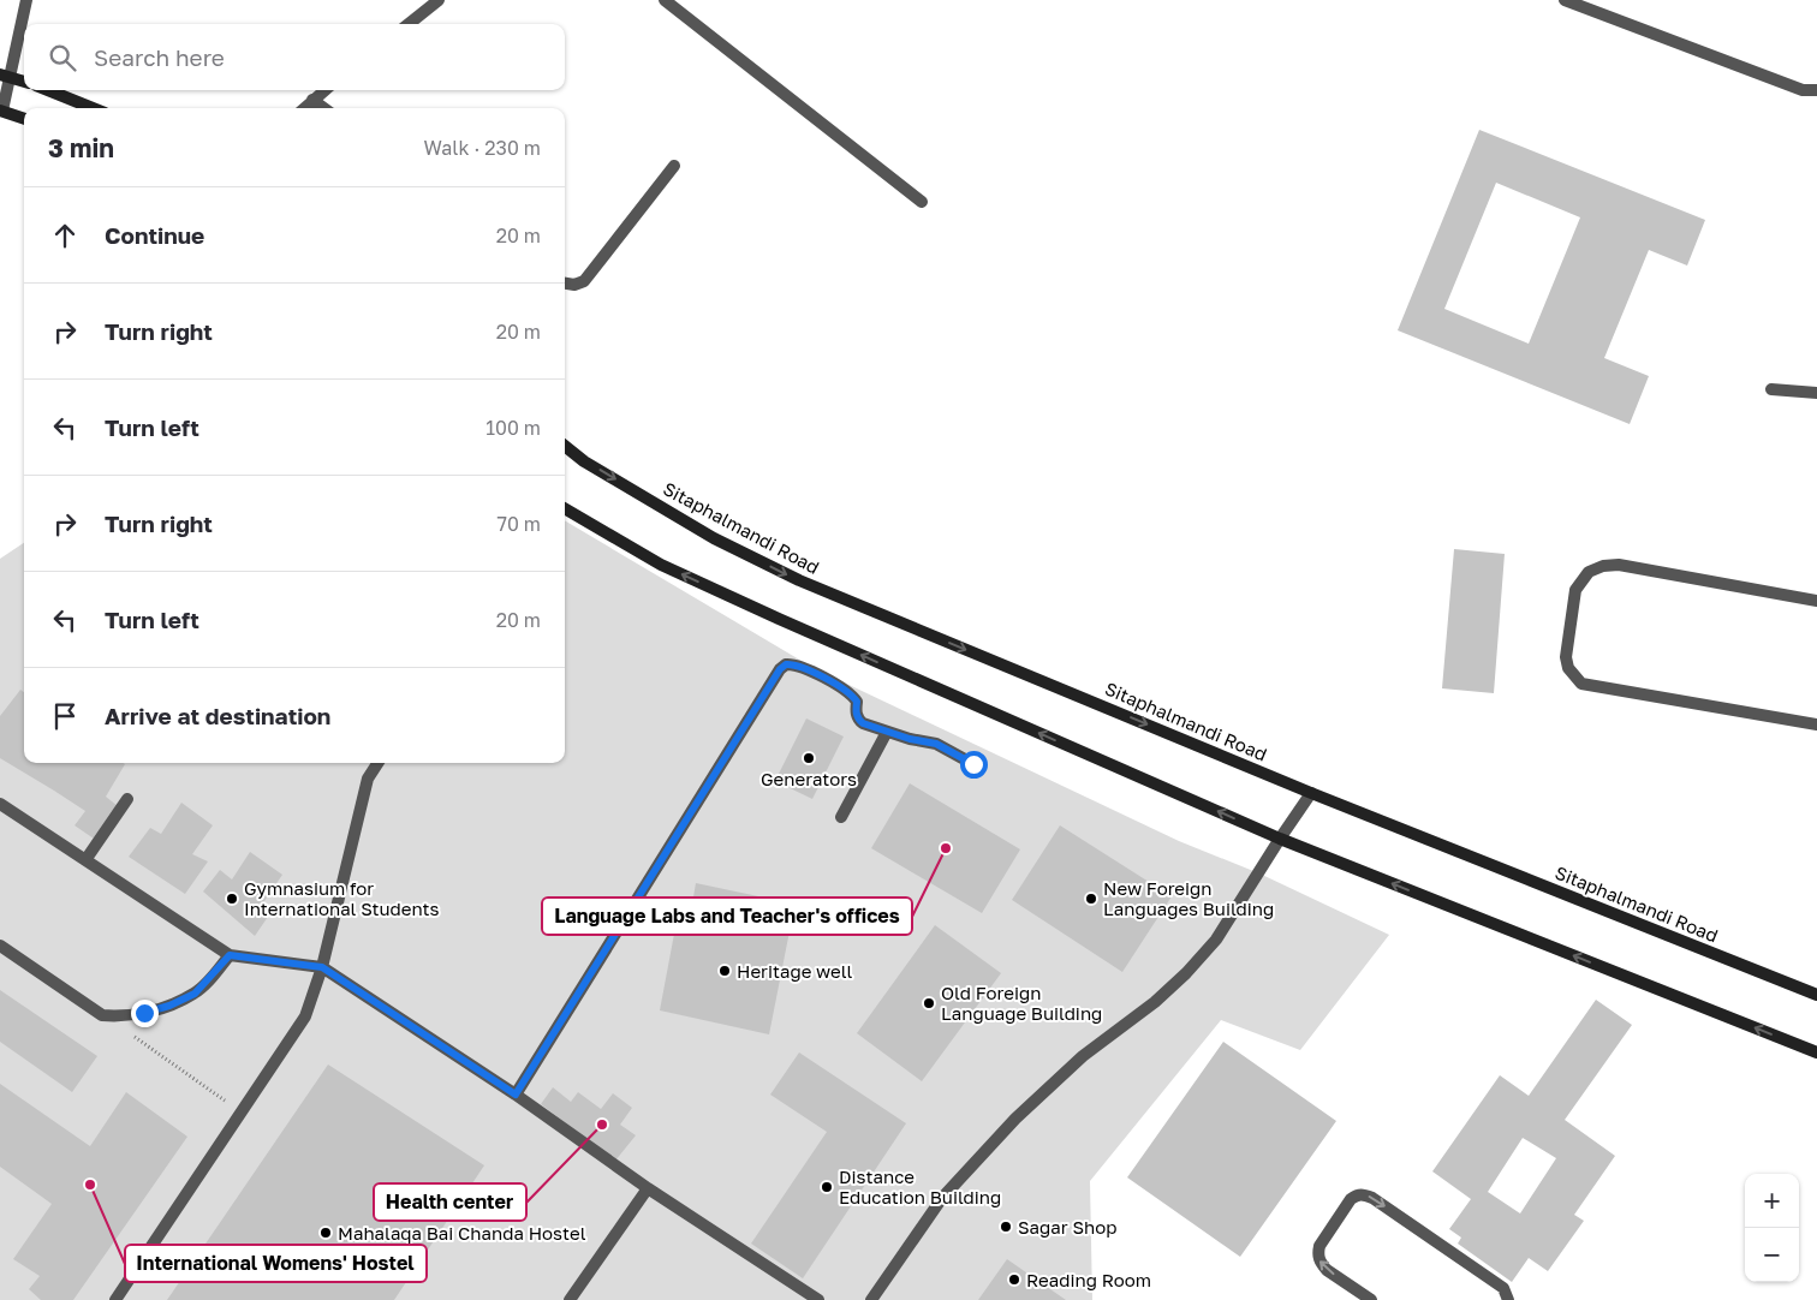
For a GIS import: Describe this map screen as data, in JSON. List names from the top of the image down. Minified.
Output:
{"streets":{"main road":["Sitaphalmandi Road"]},"places":["Generators","Language Labs and Teacher's offices","Gymnasium for International Students","New Foreign Languages Building","Heritage well","Old Foreign Language Building","Health center","International Womens' Hostel","Distance Education Building","Sagar Shop","Mahalaqa Bai Chanda Hostel","Reading Room"],"page":{"search":"Search here","heading":["3 min","Walk · 230 m"],"list":[["Continue","20 m"],["Turn right","20 m"],["Turn left","100 m"],["Turn right","70 m"],["Turn left","20 m"],"Arrive at destination"],"map_buttons":["+","−"]}}
